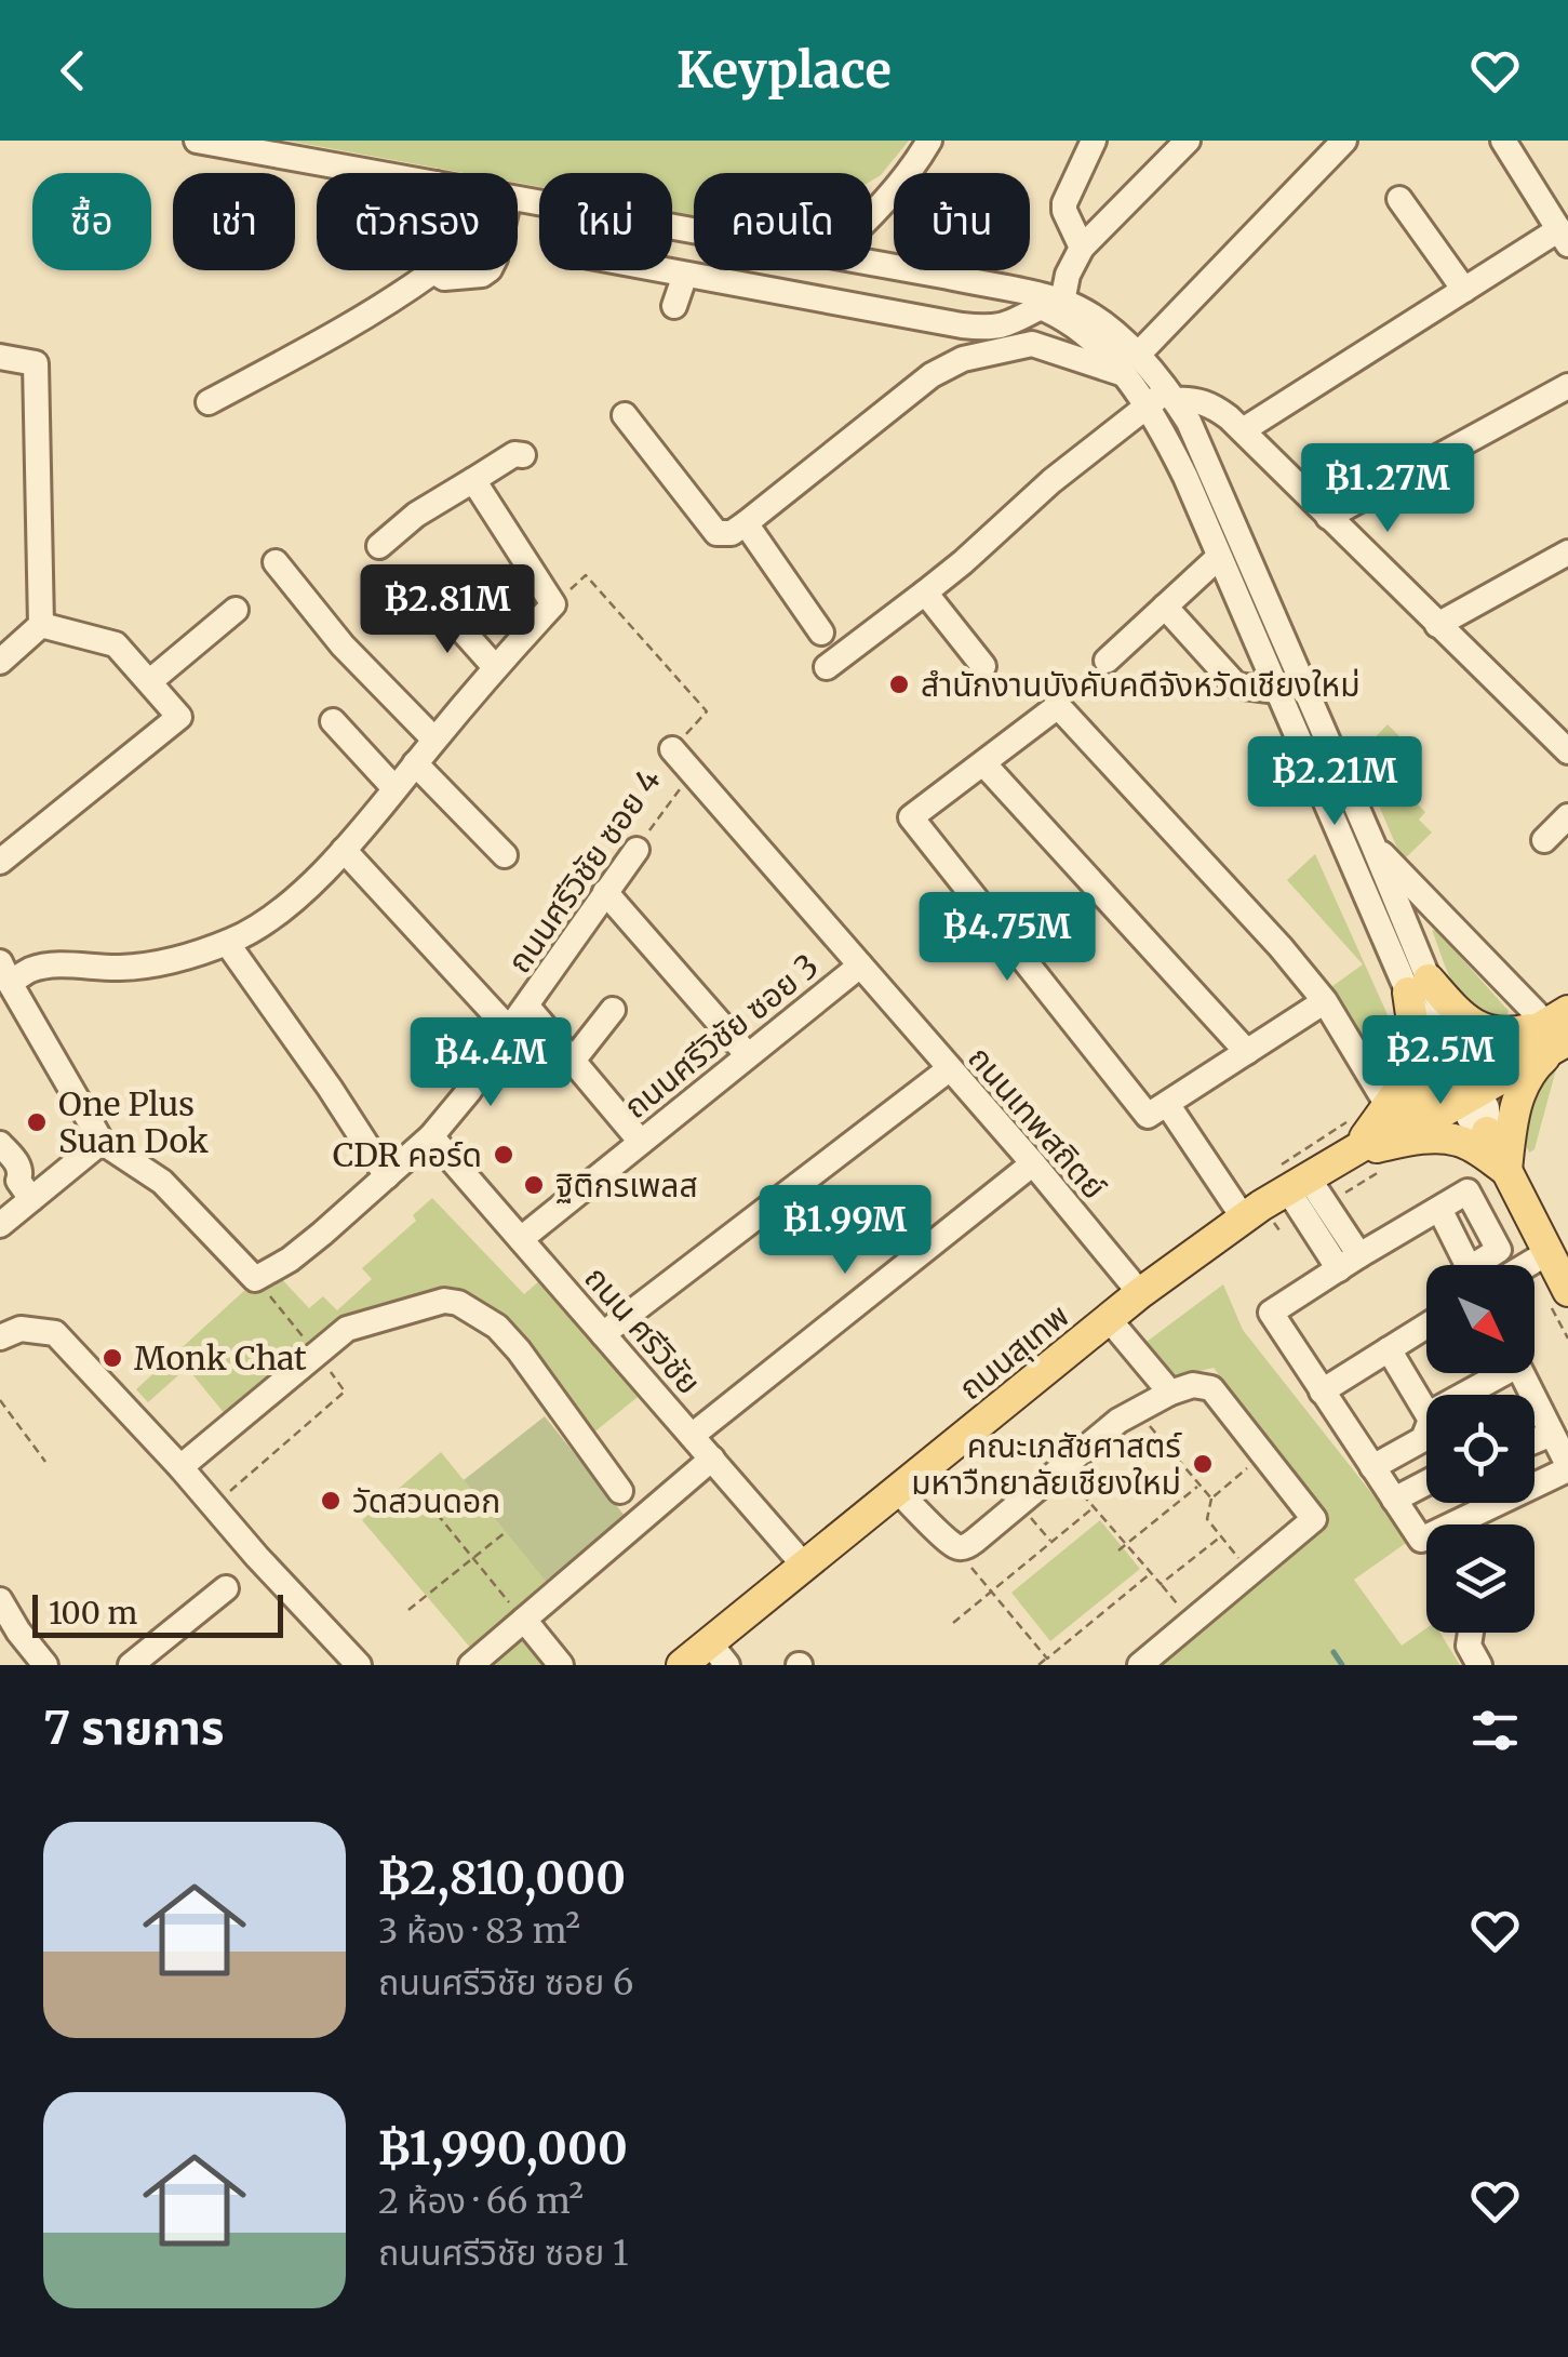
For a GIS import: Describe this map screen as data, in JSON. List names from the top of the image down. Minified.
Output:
{"streets":{"main road":["ถนนสุเทพ"],"street":["ถนนศรีวิชัย ซอย 4","ถนนศรีวิชัย ซอย 3","ถนนเทพสถิตย์","ถนน ศรีวิชัย"]},"crossings":[["ถนนศรีวิชัย ซอย 4","ถนนเทพสถิตย์"],["ถนนศรีวิชัย ซอย 4","ถนน ศรีวิชัย"],["ถนนศรีวิชัย ซอย 3","ถนนเทพสถิตย์"],["ถนนศรีวิชัย ซอย 3","ถนน ศรีวิชัย"],["ถนนเทพสถิตย์","ถนนสุเทพ"],["ถนน ศรีวิชัย","ถนนสุเทพ"]],"places":["สำนักงานบังคับคดีจังหวัดเชียงใหม่","One Plus Suan Dok","CDR คอร์ด","ฐิติกรเพลส","Monk Chat","คณะเภสัชศาสตร์ มหาวืทยาลัยเชียงใหม่","วัดสวนดอก"],"scale_bar":"100 m","north":"bottom right","page":{"header":"Keyplace","chip":["ซื้อ","เช่า","ตัวกรอง","ใหม่","คอนโด","บ้าน"],"price":["฿1.27M","฿2.81M","฿2.21M","฿4.75M","฿2.5M","฿4.4M","฿1.99M"],"scale":"100 m","heading":"7 รายการ","list":[{"name":"฿2,810,000","note":"3 ห้อง · 83 m² · ถนนศรีวิชัย ซอย 6"},{"name":"฿1,990,000","note":"2 ห้อง · 66 m² · ถนนศรีวิชัย ซอย 1"}]}}
